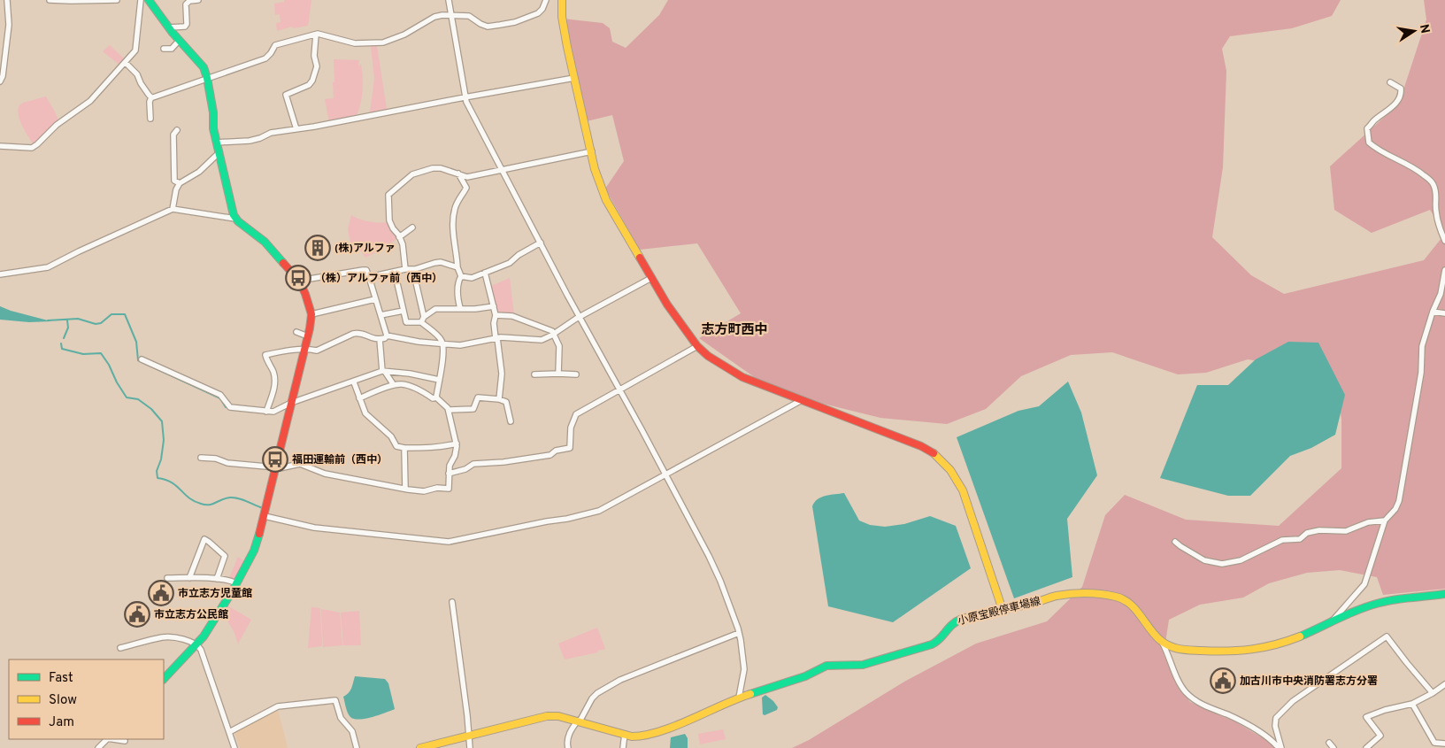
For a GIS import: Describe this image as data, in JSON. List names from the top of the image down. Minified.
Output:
{"streets":{"street":["小原宝殿停車場線"]},"districts":["志方町西中"],"places":{"building":["(株)アルファ"],"bus stop":["（株）アルファ前（西中）","福田運輸前（西中）"],"public building":["市立志方児童館","市立志方公民館","加古川市中央消防署志方分署"]},"legend":["Fast","Slow","Jam"],"north":"right"}
